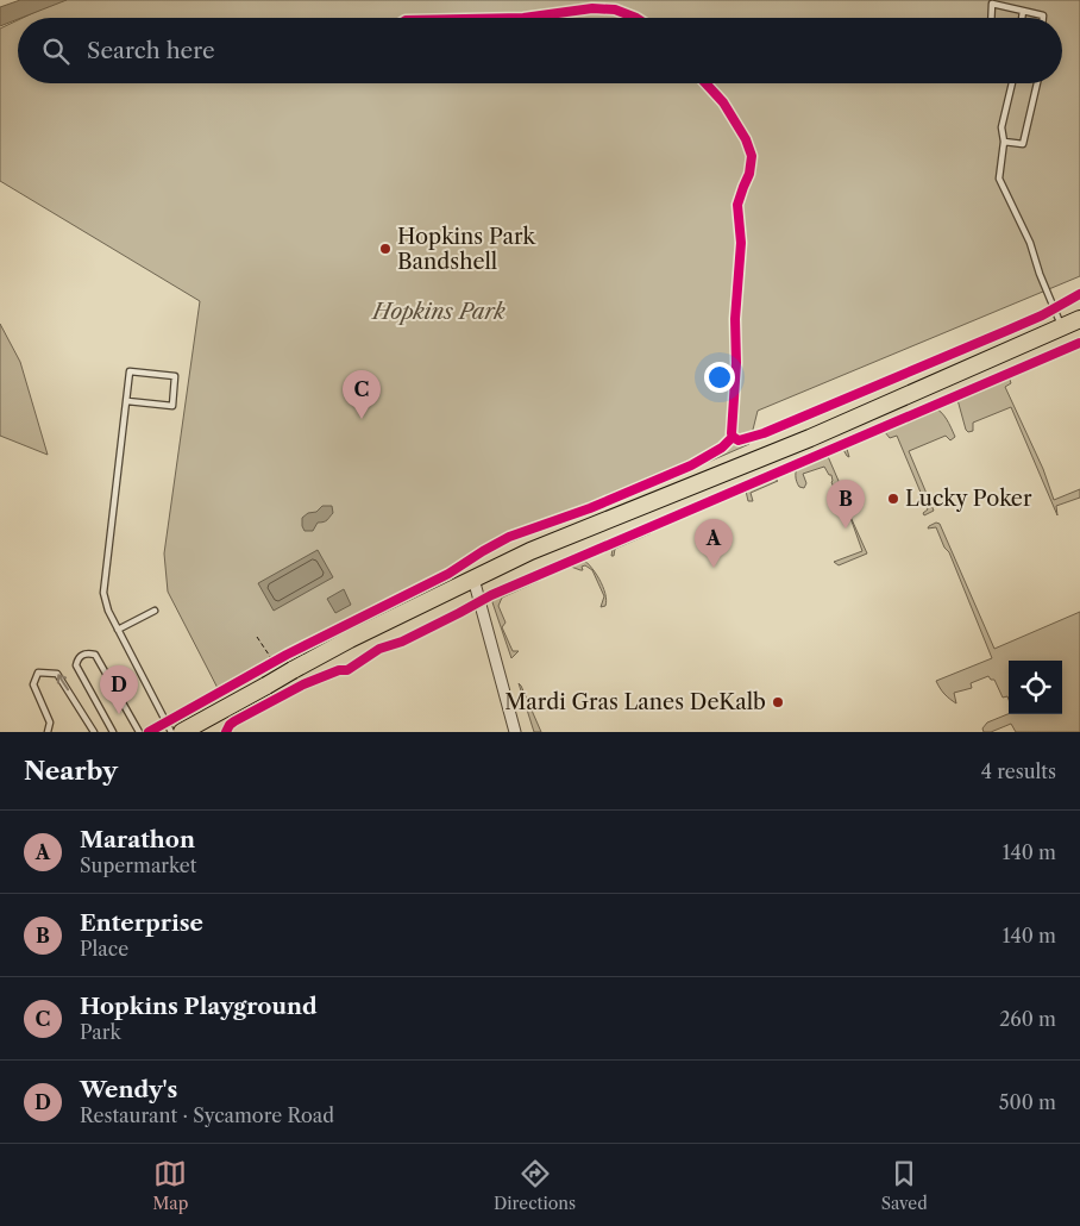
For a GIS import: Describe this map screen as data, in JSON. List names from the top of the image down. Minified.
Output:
{"parks":["Hopkins Park"],"places":["Hopkins Park Bandshell","Lucky Poker","Mardi Gras Lanes DeKalb"],"page":{"search":"Search here","pins":["C","B","A","D"],"heading":["Nearby","4 results"],"list":[{"mark":"A","name":"Marathon","note":"Supermarket","value":"140 m"},{"mark":"B","name":"Enterprise","note":"Place","value":"140 m"},{"mark":"C","name":"Hopkins Playground","note":"Park","value":"260 m"},{"mark":"D","name":"Wendy's","note":"Restaurant · Sycamore Road","value":"500 m"}],"nav":["Map","Directions","Saved"]}}
